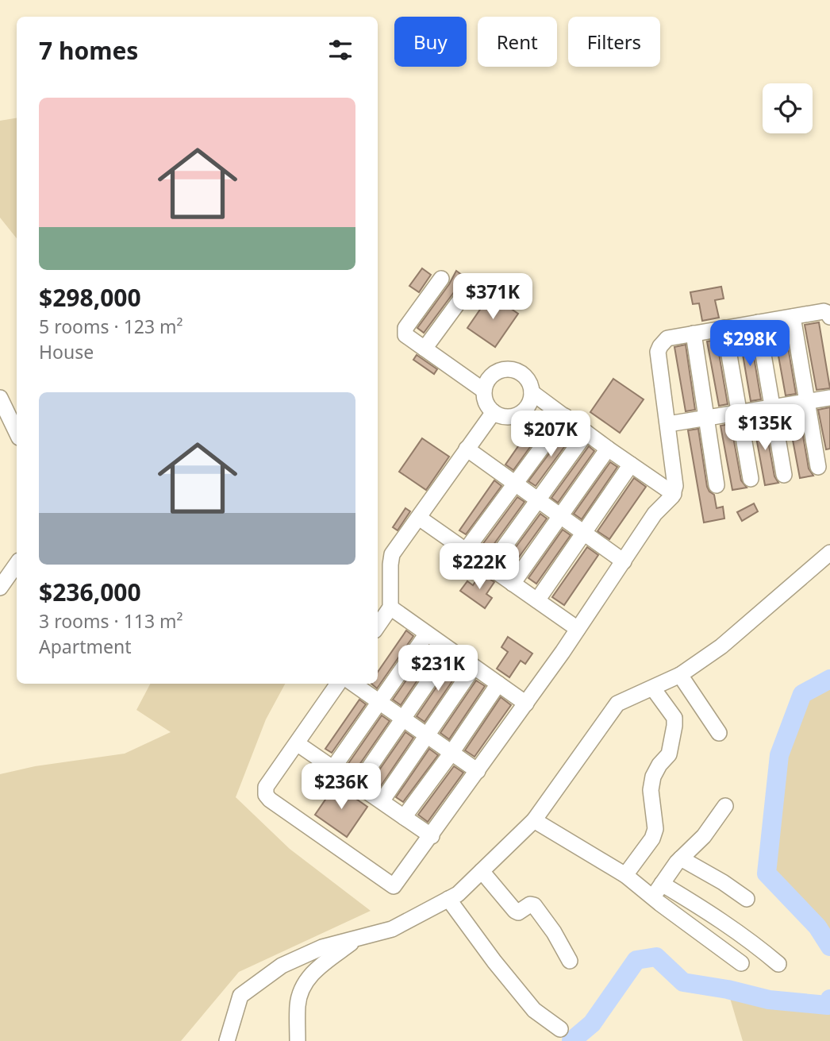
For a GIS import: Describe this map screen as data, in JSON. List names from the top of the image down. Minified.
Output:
{"page":{"chip":["Buy","Rent","Filters"],"heading":"7 homes","list":[{"name":"$298,000","note":"5 rooms · 123 m² · House"},{"name":"$236,000","note":"3 rooms · 113 m² · Apartment"}],"price":["$371K","$298K","$135K","$207K","$222K","$231K","$236K"]}}
